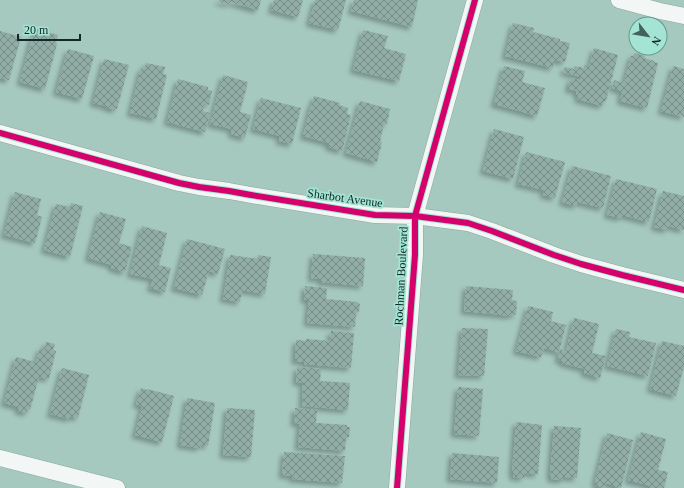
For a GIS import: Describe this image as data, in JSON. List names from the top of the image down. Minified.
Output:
{"streets":{"street":["Sharbot Avenue","Rochman Boulevard"]},"crossings":[["Sharbot Avenue","Rochman Boulevard"]],"scale_bar":"20 m","north":"bottom right"}
